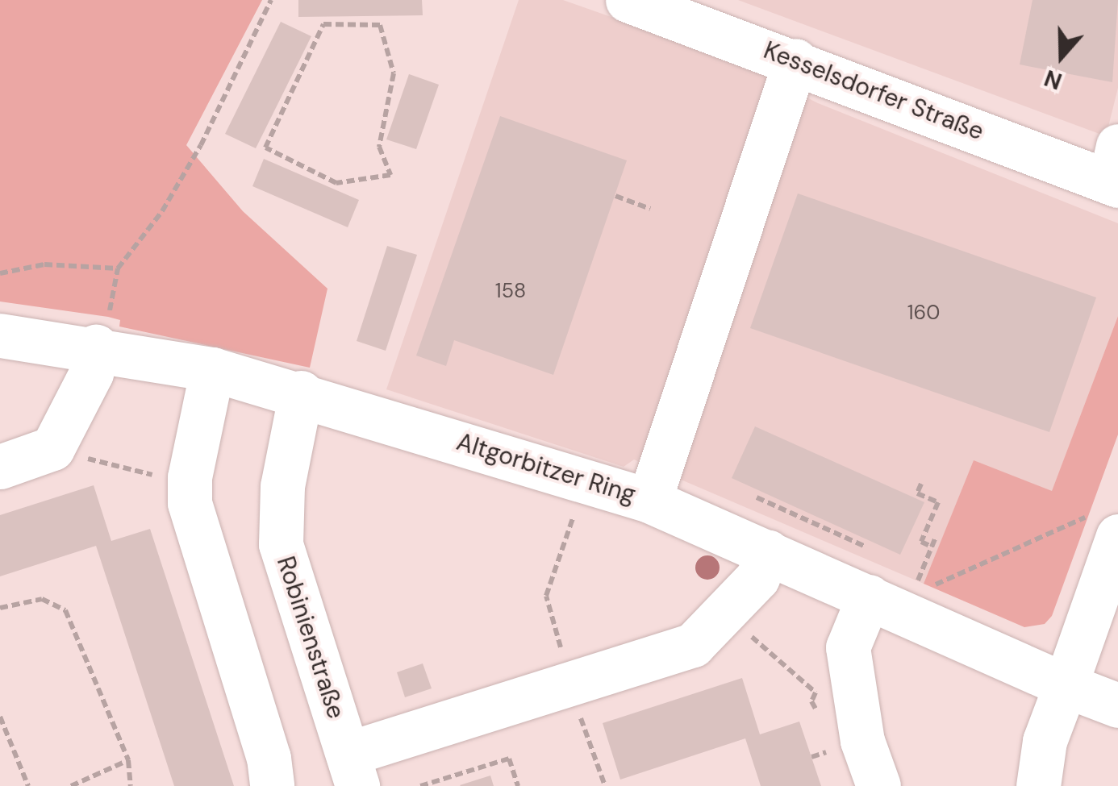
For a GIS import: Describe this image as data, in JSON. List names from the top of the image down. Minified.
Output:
{"streets":{"street":["Kesselsdorfer Straße","Altgorbitzer Ring","Robinienstraße"]},"crossings":[["Altgorbitzer Ring","Robinienstraße"]],"house_numbers":["158","160"],"north":"bottom"}
